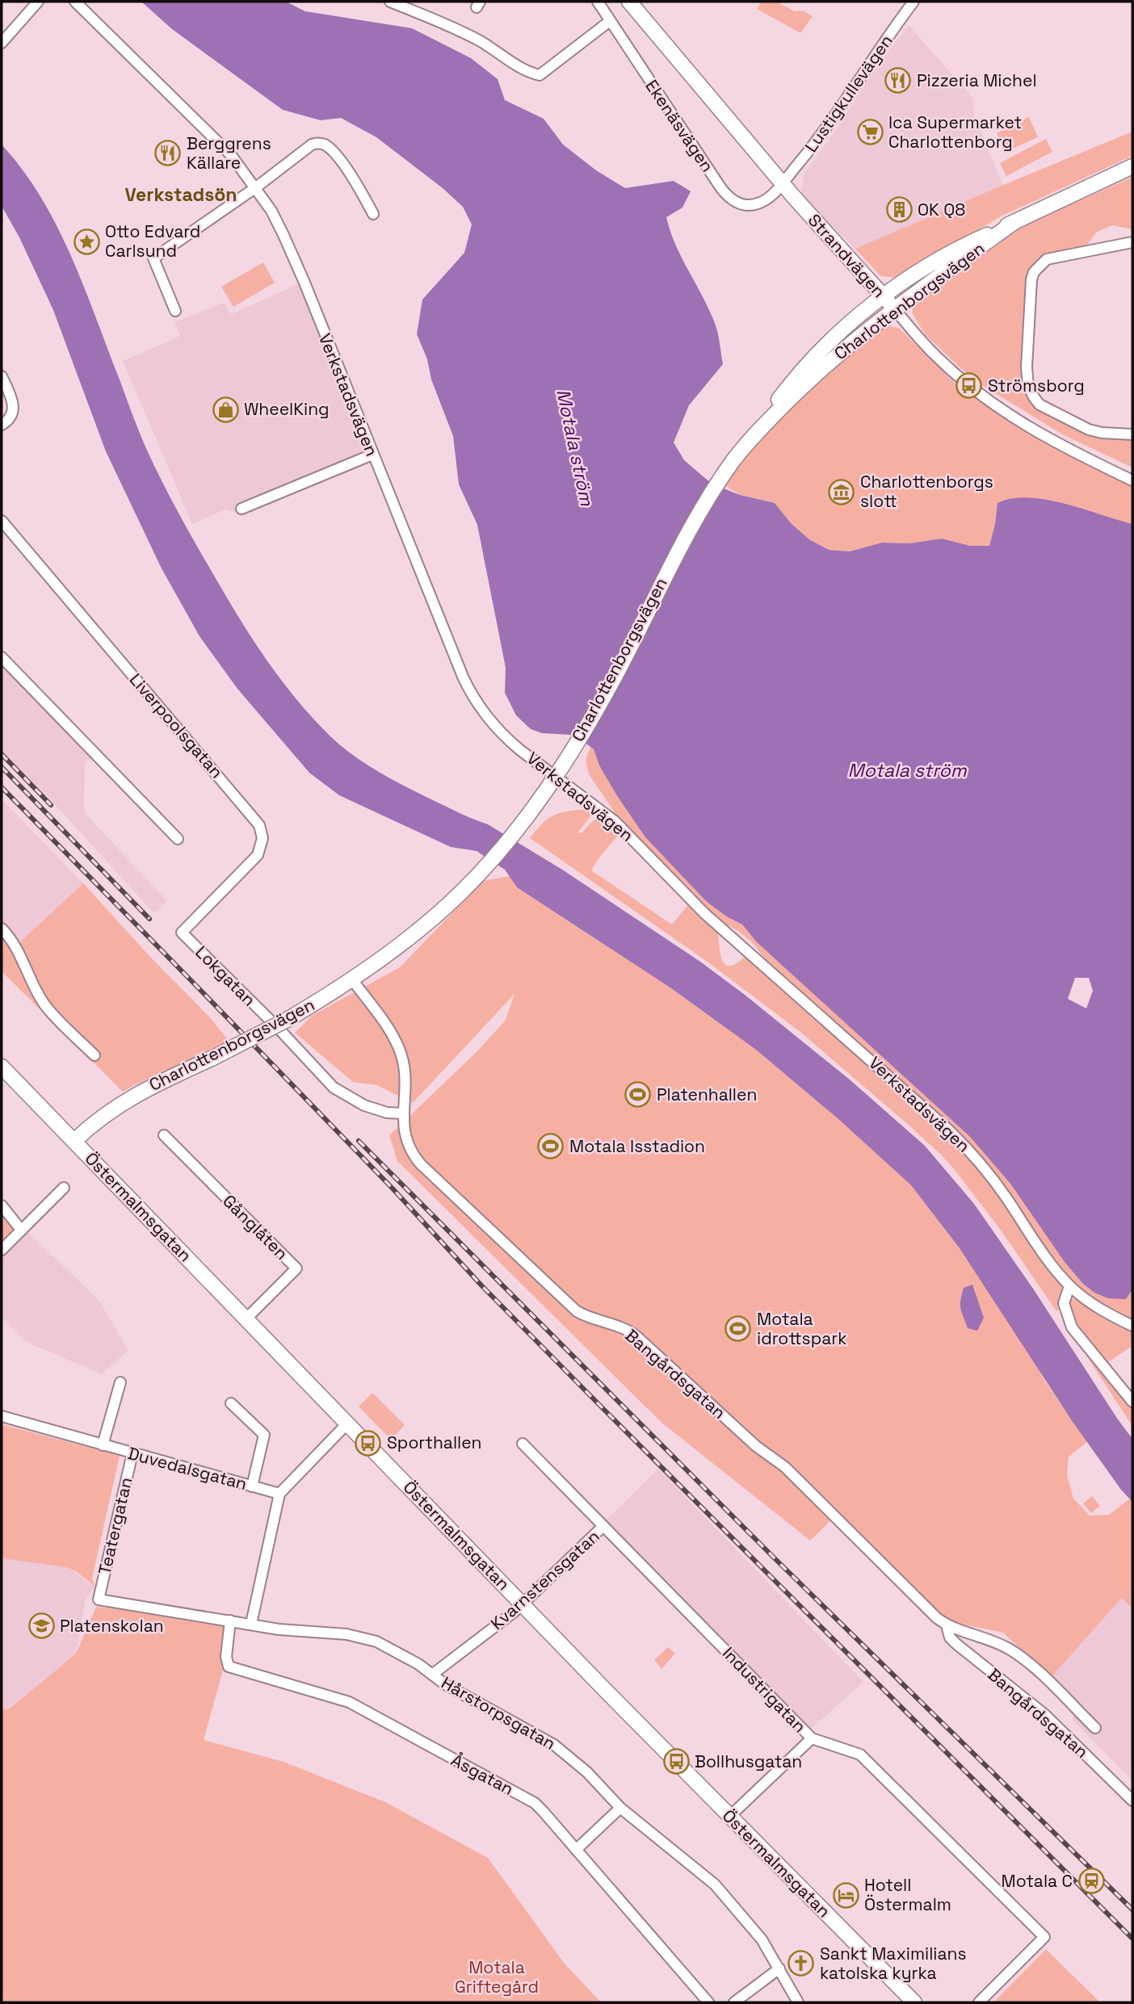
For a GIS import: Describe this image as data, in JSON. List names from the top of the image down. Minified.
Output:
{"streets":{"main road":["Strandvägen","Charlottenborgsvägen","Östermalmsgatan"],"street":["Lustigkullevägen","Ekenäsvägen","Verkstadsvägen","Liverpoolsgatan","Lokgatan","Gånglåten","Bangårdsgatan","Duvedalsgatan","Teatergatan","Kvarnstensgatan","Industrigatan","Hårstorpsgatan","Åsgatan"]},"crossings":[["Lustigkullevägen","Ekenäsvägen"],["Lustigkullevägen","Strandvägen"],["Ekenäsvägen","Strandvägen"],["Strandvägen","Charlottenborgsvägen"],["Charlottenborgsvägen","Verkstadsvägen"],["Charlottenborgsvägen","Östermalmsgatan"],["Charlottenborgsvägen","Bangårdsgatan"],["Liverpoolsgatan","Lokgatan"],["Lokgatan","Bangårdsgatan"],["Östermalmsgatan","Gånglåten"],["Östermalmsgatan","Kvarnstensgatan"],["Duvedalsgatan","Teatergatan"],["Teatergatan","Hårstorpsgatan"],["Kvarnstensgatan","Industrigatan"],["Kvarnstensgatan","Hårstorpsgatan"],["Hårstorpsgatan","Åsgatan"]],"districts":["Verkstadsön"],"water":["Motala ström"],"parks":["Motala Griftegård"],"places":{"restaurant":["Pizzeria Michel","Berggrens Källare"],"supermarket":["Ica Supermarket Charlottenborg"],"building":["OK Q8"],"place":["Otto Edvard Carlsund"],"bus stop":["Strömsborg","Sporthallen","Bollhusgatan"],"shop":["WheelKing"],"museum":["Charlottenborgs slott"],"sports":["Platenhallen","Motala Isstadion","Motala idrottspark"],"school or university":["Platenskolan"],"station":["Motala C"],"hotel":["Hotell Östermalm"],"church":["Sankt Maximilians katolska kyrka"]}}
